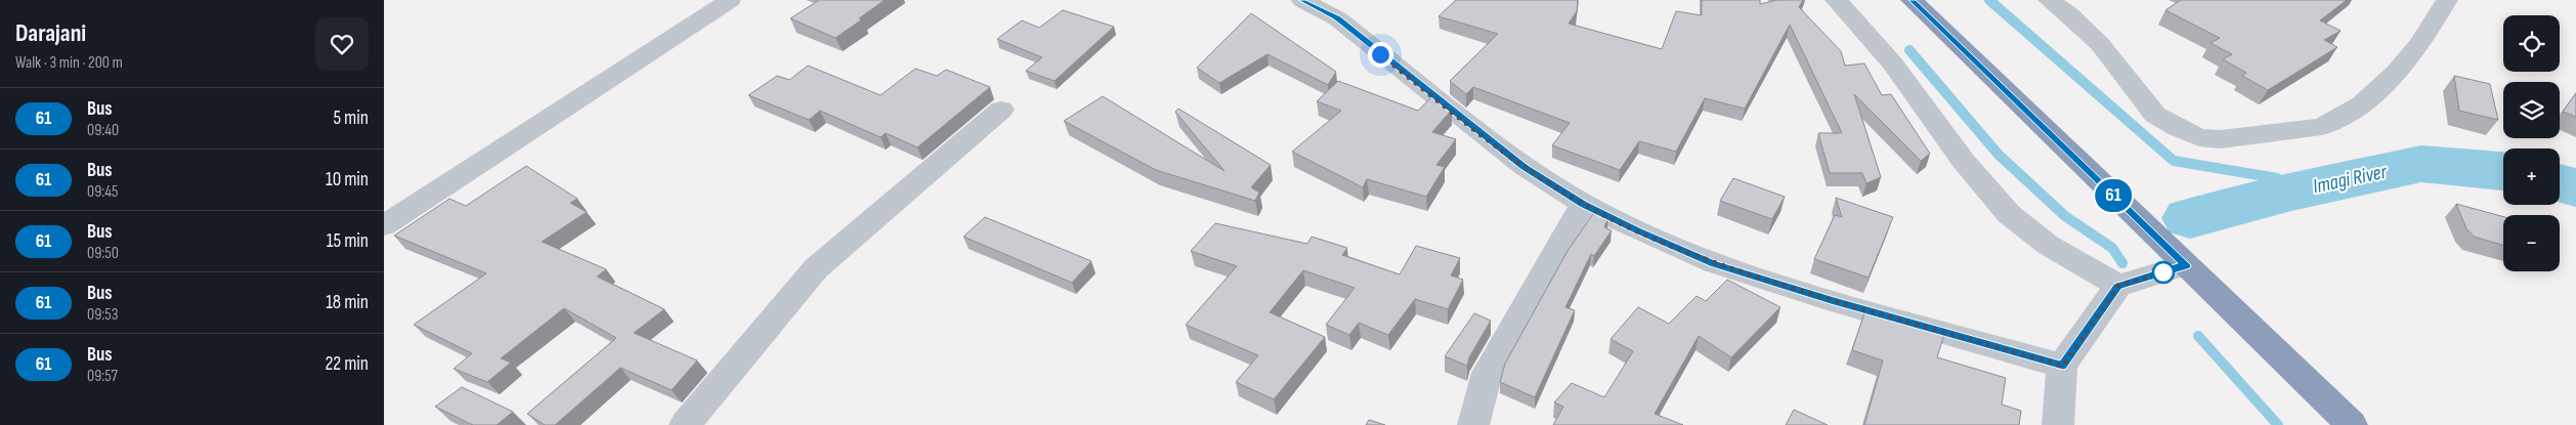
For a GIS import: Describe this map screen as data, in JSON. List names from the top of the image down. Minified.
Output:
{"water":["Imagi River"],"lines":["bus line 61"],"page":{"heading":["Darajani","Walk · 3 min · 200 m"],"on_map":"61","map_buttons":["+","−"],"list":[{"mark":"61","name":"Bus","note":"09:40","value":"5 min"},{"mark":"61","name":"Bus","note":"09:45","value":"10 min"},{"mark":"61","name":"Bus","note":"09:50","value":"15 min"},{"mark":"61","name":"Bus","note":"09:53","value":"18 min"},{"mark":"61","name":"Bus","note":"09:57","value":"22 min"}]}}
